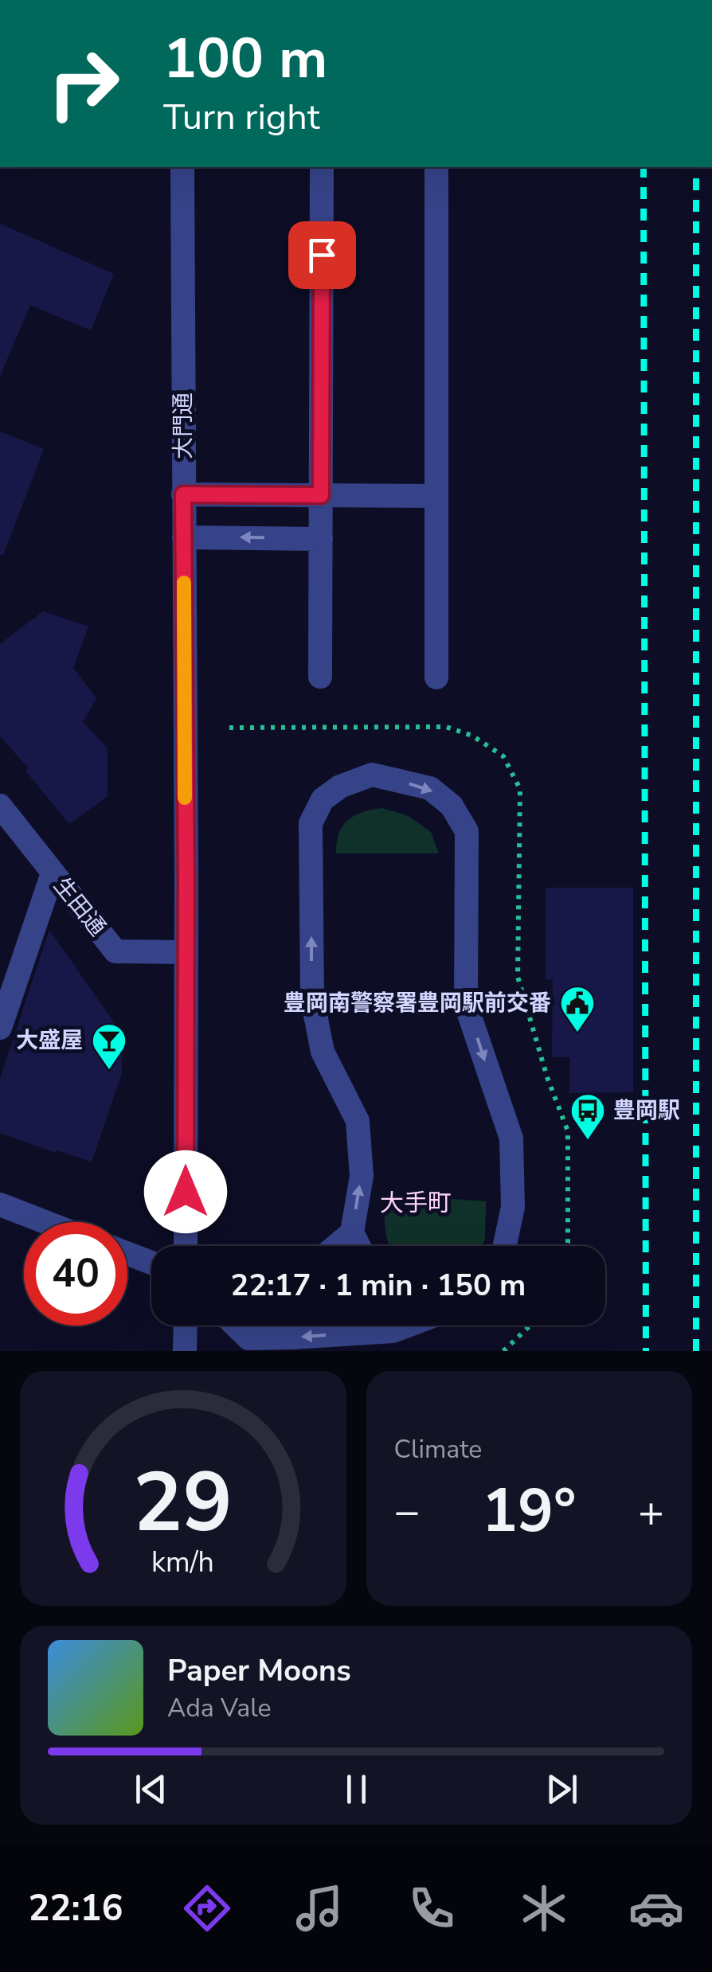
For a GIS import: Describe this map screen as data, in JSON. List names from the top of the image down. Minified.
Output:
{"streets":{"street":["大門通","生田通"]},"crossings":[["大門通","生田通"]],"districts":["大手町"],"places":{"public building":["豊岡南警察署豊岡駅前交番"],"bar":["大盛屋"],"bus stop":["豊岡駅"]},"page":{"turn":["100 m","Turn right"],"limit":"40","trip":"22:17 · 1 min · 150 m","tile":"Climate","heat":["−","19°","+"],"song":["Paper Moons","Ada Vale"],"tabs":"22:16","gauge":["29","km/h"]}}
